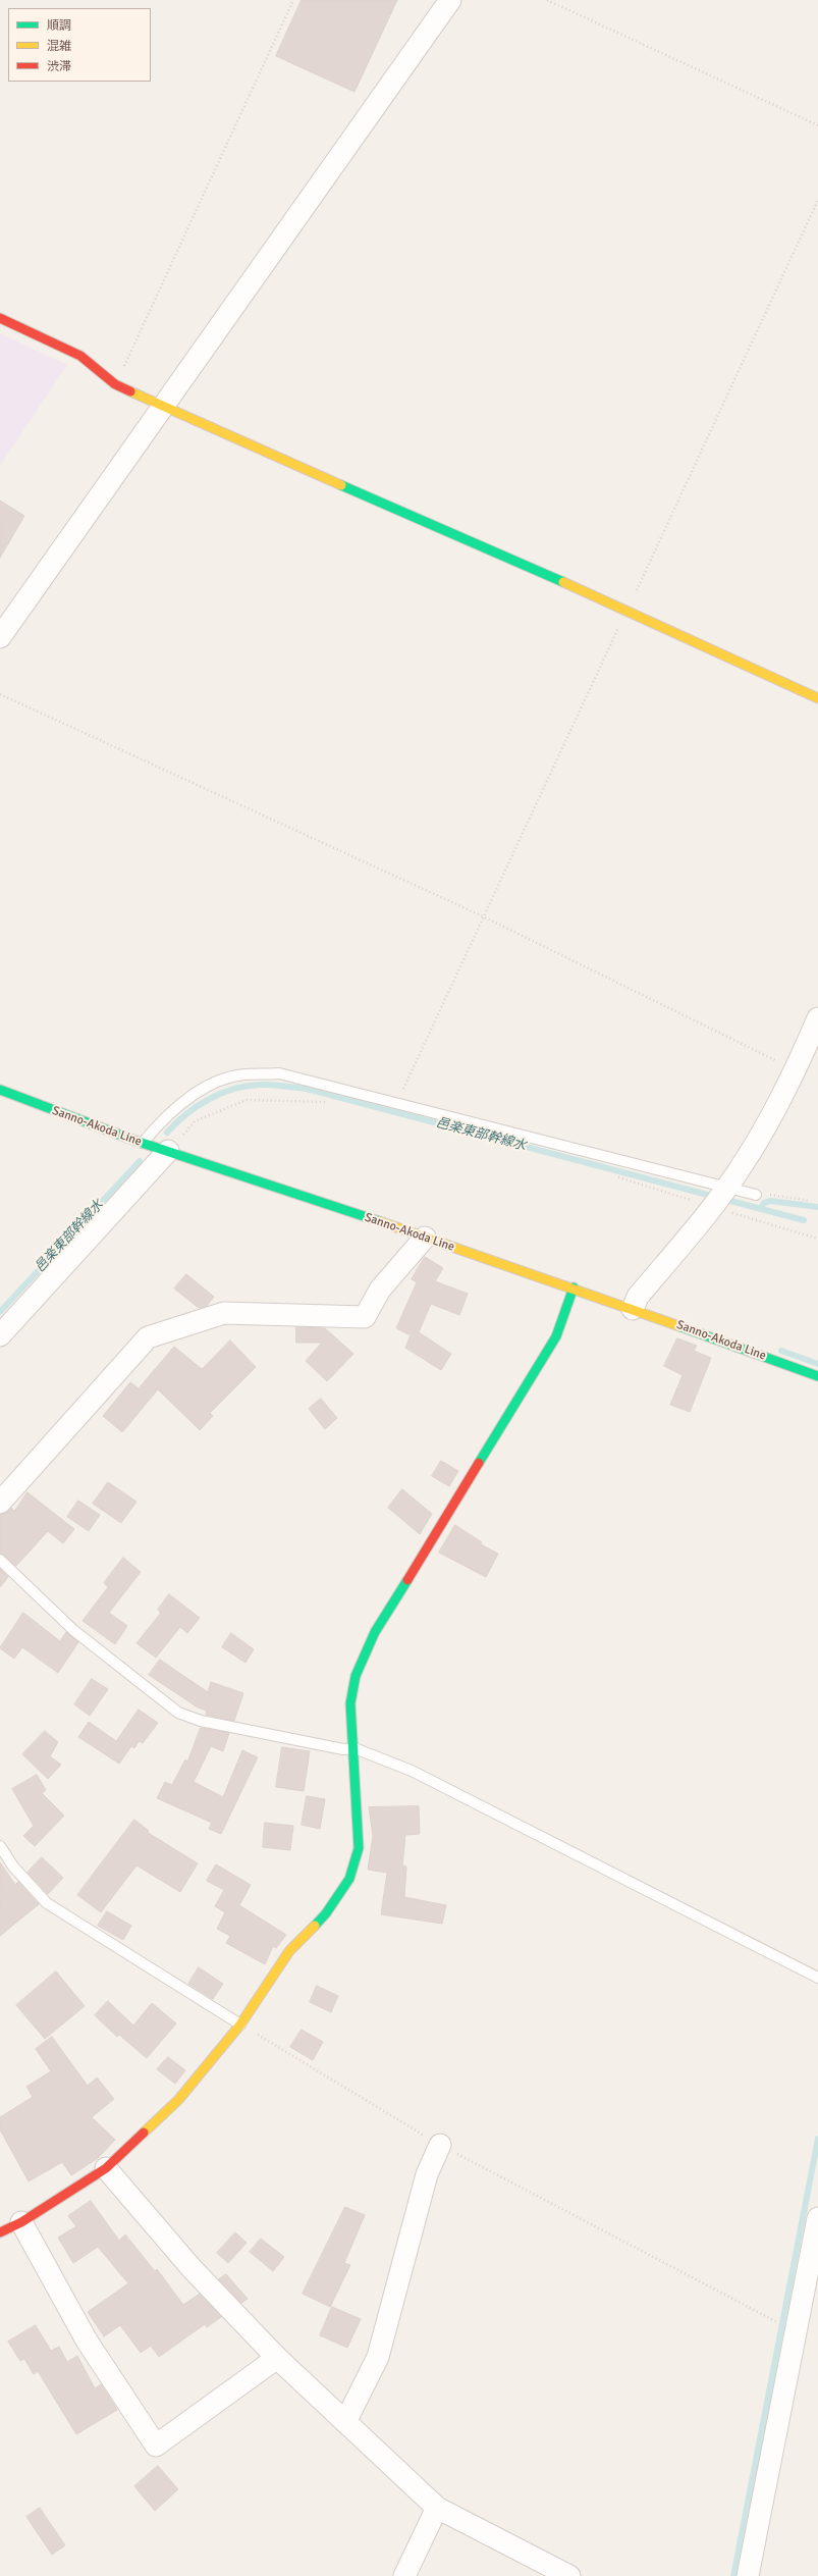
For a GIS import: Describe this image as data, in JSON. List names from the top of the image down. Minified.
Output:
{"streets":{"street":["Sanno-Akoda Line"]},"water":["邑楽東部幹線水"],"legend":["順調","混雑","渋滞"]}
